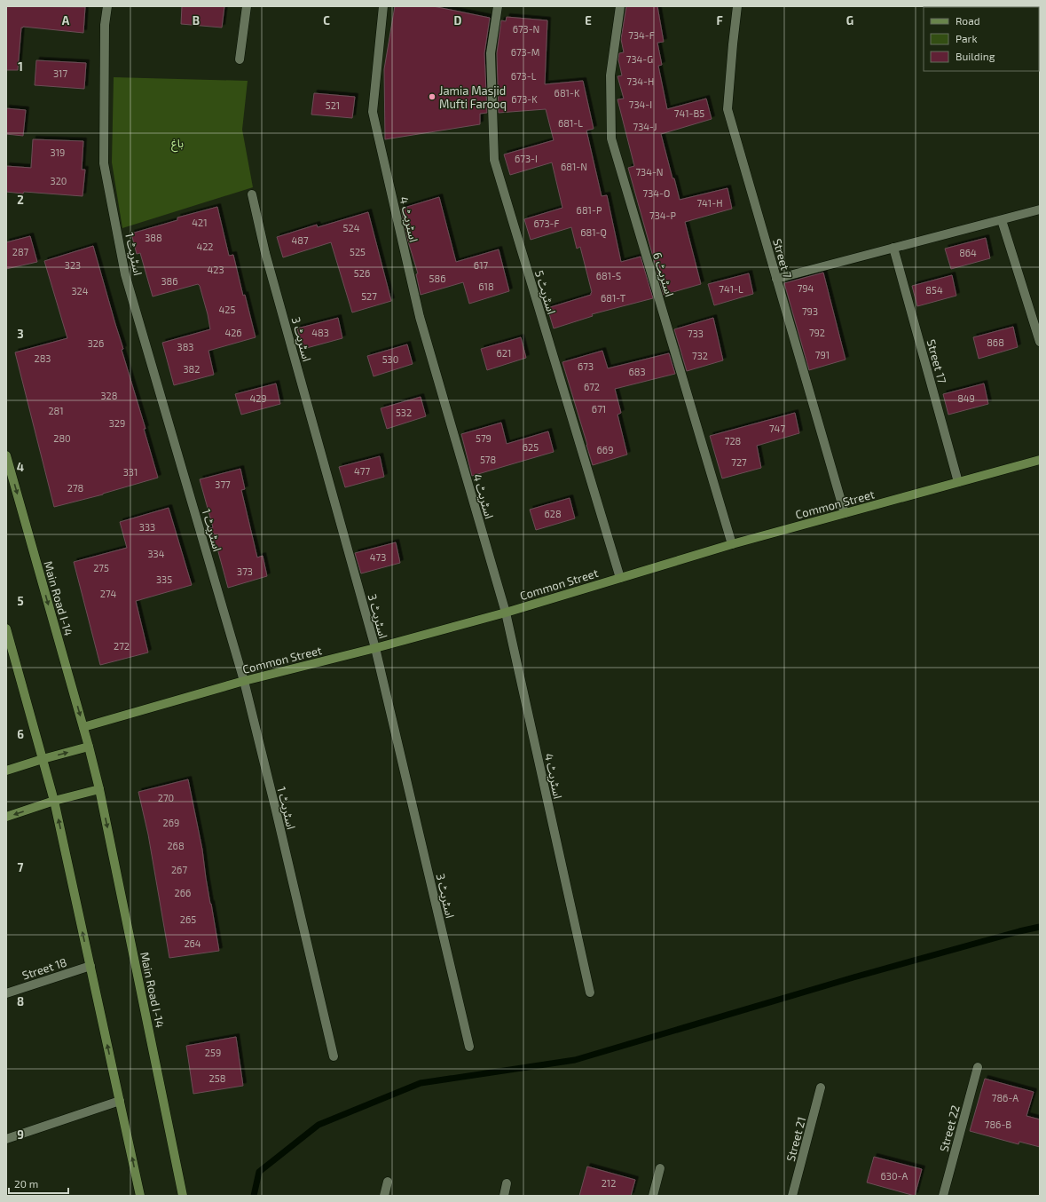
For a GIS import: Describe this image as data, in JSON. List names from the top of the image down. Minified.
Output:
{"streets":{"main road":["Common Street","Main Road I-14"],"street":["اسٹریٹ 4","اسٹریٹ 1","Street 7","اسٹریٹ 6","اسٹریٹ 5","اسٹریٹ 3","Street 17","Street 18","Street 22","Street 21"]},"crossings":[["اسٹریٹ 4","Common Street"],["اسٹریٹ 1","Common Street"],["Street 7","Common Street"],["اسٹریٹ 6","Common Street"],["اسٹریٹ 5","Common Street"],["اسٹریٹ 3","Common Street"],["Street 17","Common Street"],["Common Street","Main Road I-14"]],"parks":["باغ"],"places":["Jamia Masjid Mufti Farooq"],"house_numbers":["673-N","734-F","673-M","734-G","317","673-L","734-H","681-K","673-K","734-I","521","741-B5","681-L","734-J","319","673-I","681-N","734-N","320","734-O","741-H","681-P","734-P","421","673-F","524","681-Q","388","487","422","287","525","864","323","617","423","526","681-S","586","386","618","794","741-L","854","324","527","681-T","425","793","426","483","792","733","868","326","383","621","791","732","283","530","673","382","683","672","328","429","849","671","281","532","329","747","280","579","728","625","669","578","727","477","331","377","278","628","333","334","473","275","373","335","274","272","270","269","268","267","266","265","264","259","258","786-A","786-B","630-A","212"],"legend":["Road","Park","Building"],"scale_bar":"20 m","grid":{"columns":["A","B","C","D","E","F","G"],"rows":["1","2","3","4","5","6","7","8","9"]}}
